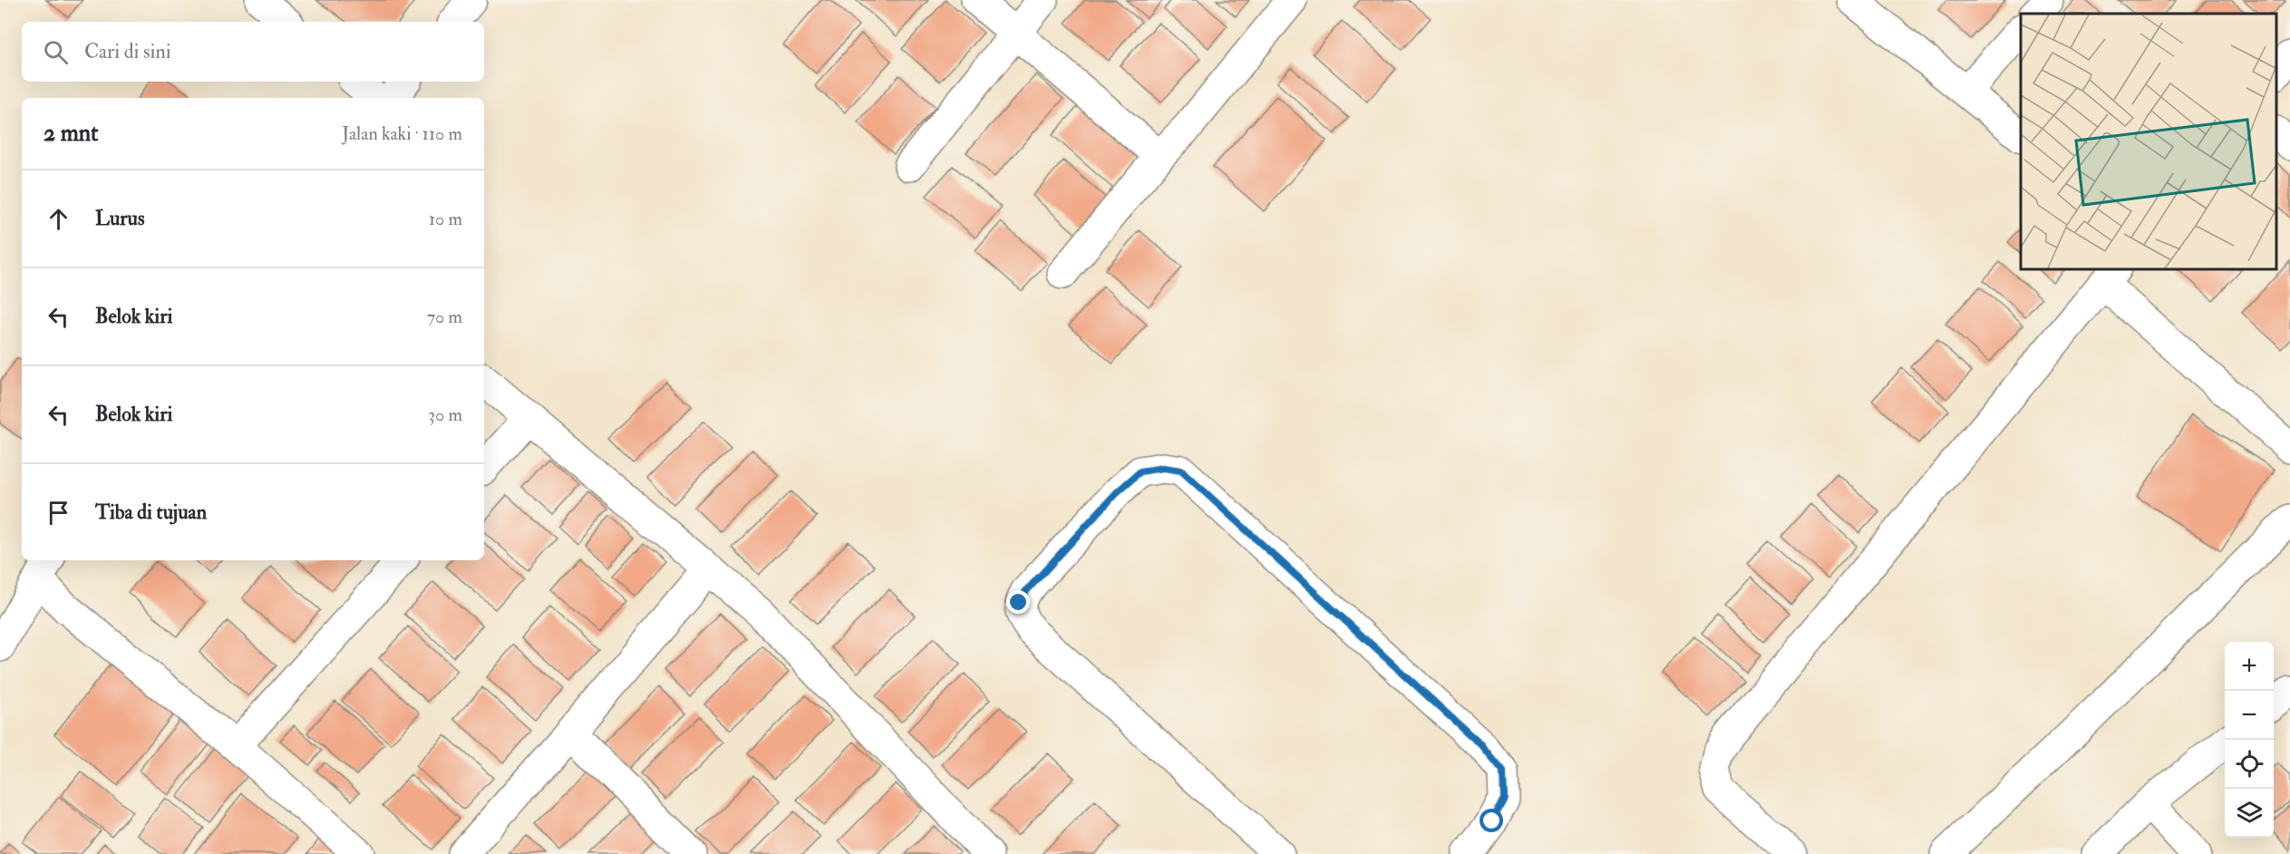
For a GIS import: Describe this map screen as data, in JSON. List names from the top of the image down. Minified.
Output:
{"page":{"search":"Cari di sini","heading":["2 mnt","Jalan kaki · 110 m"],"list":[["Lurus","10 m"],["Belok kiri","70 m"],["Belok kiri","30 m"],"Tiba di tujuan"],"map_buttons":["+","−"]}}
